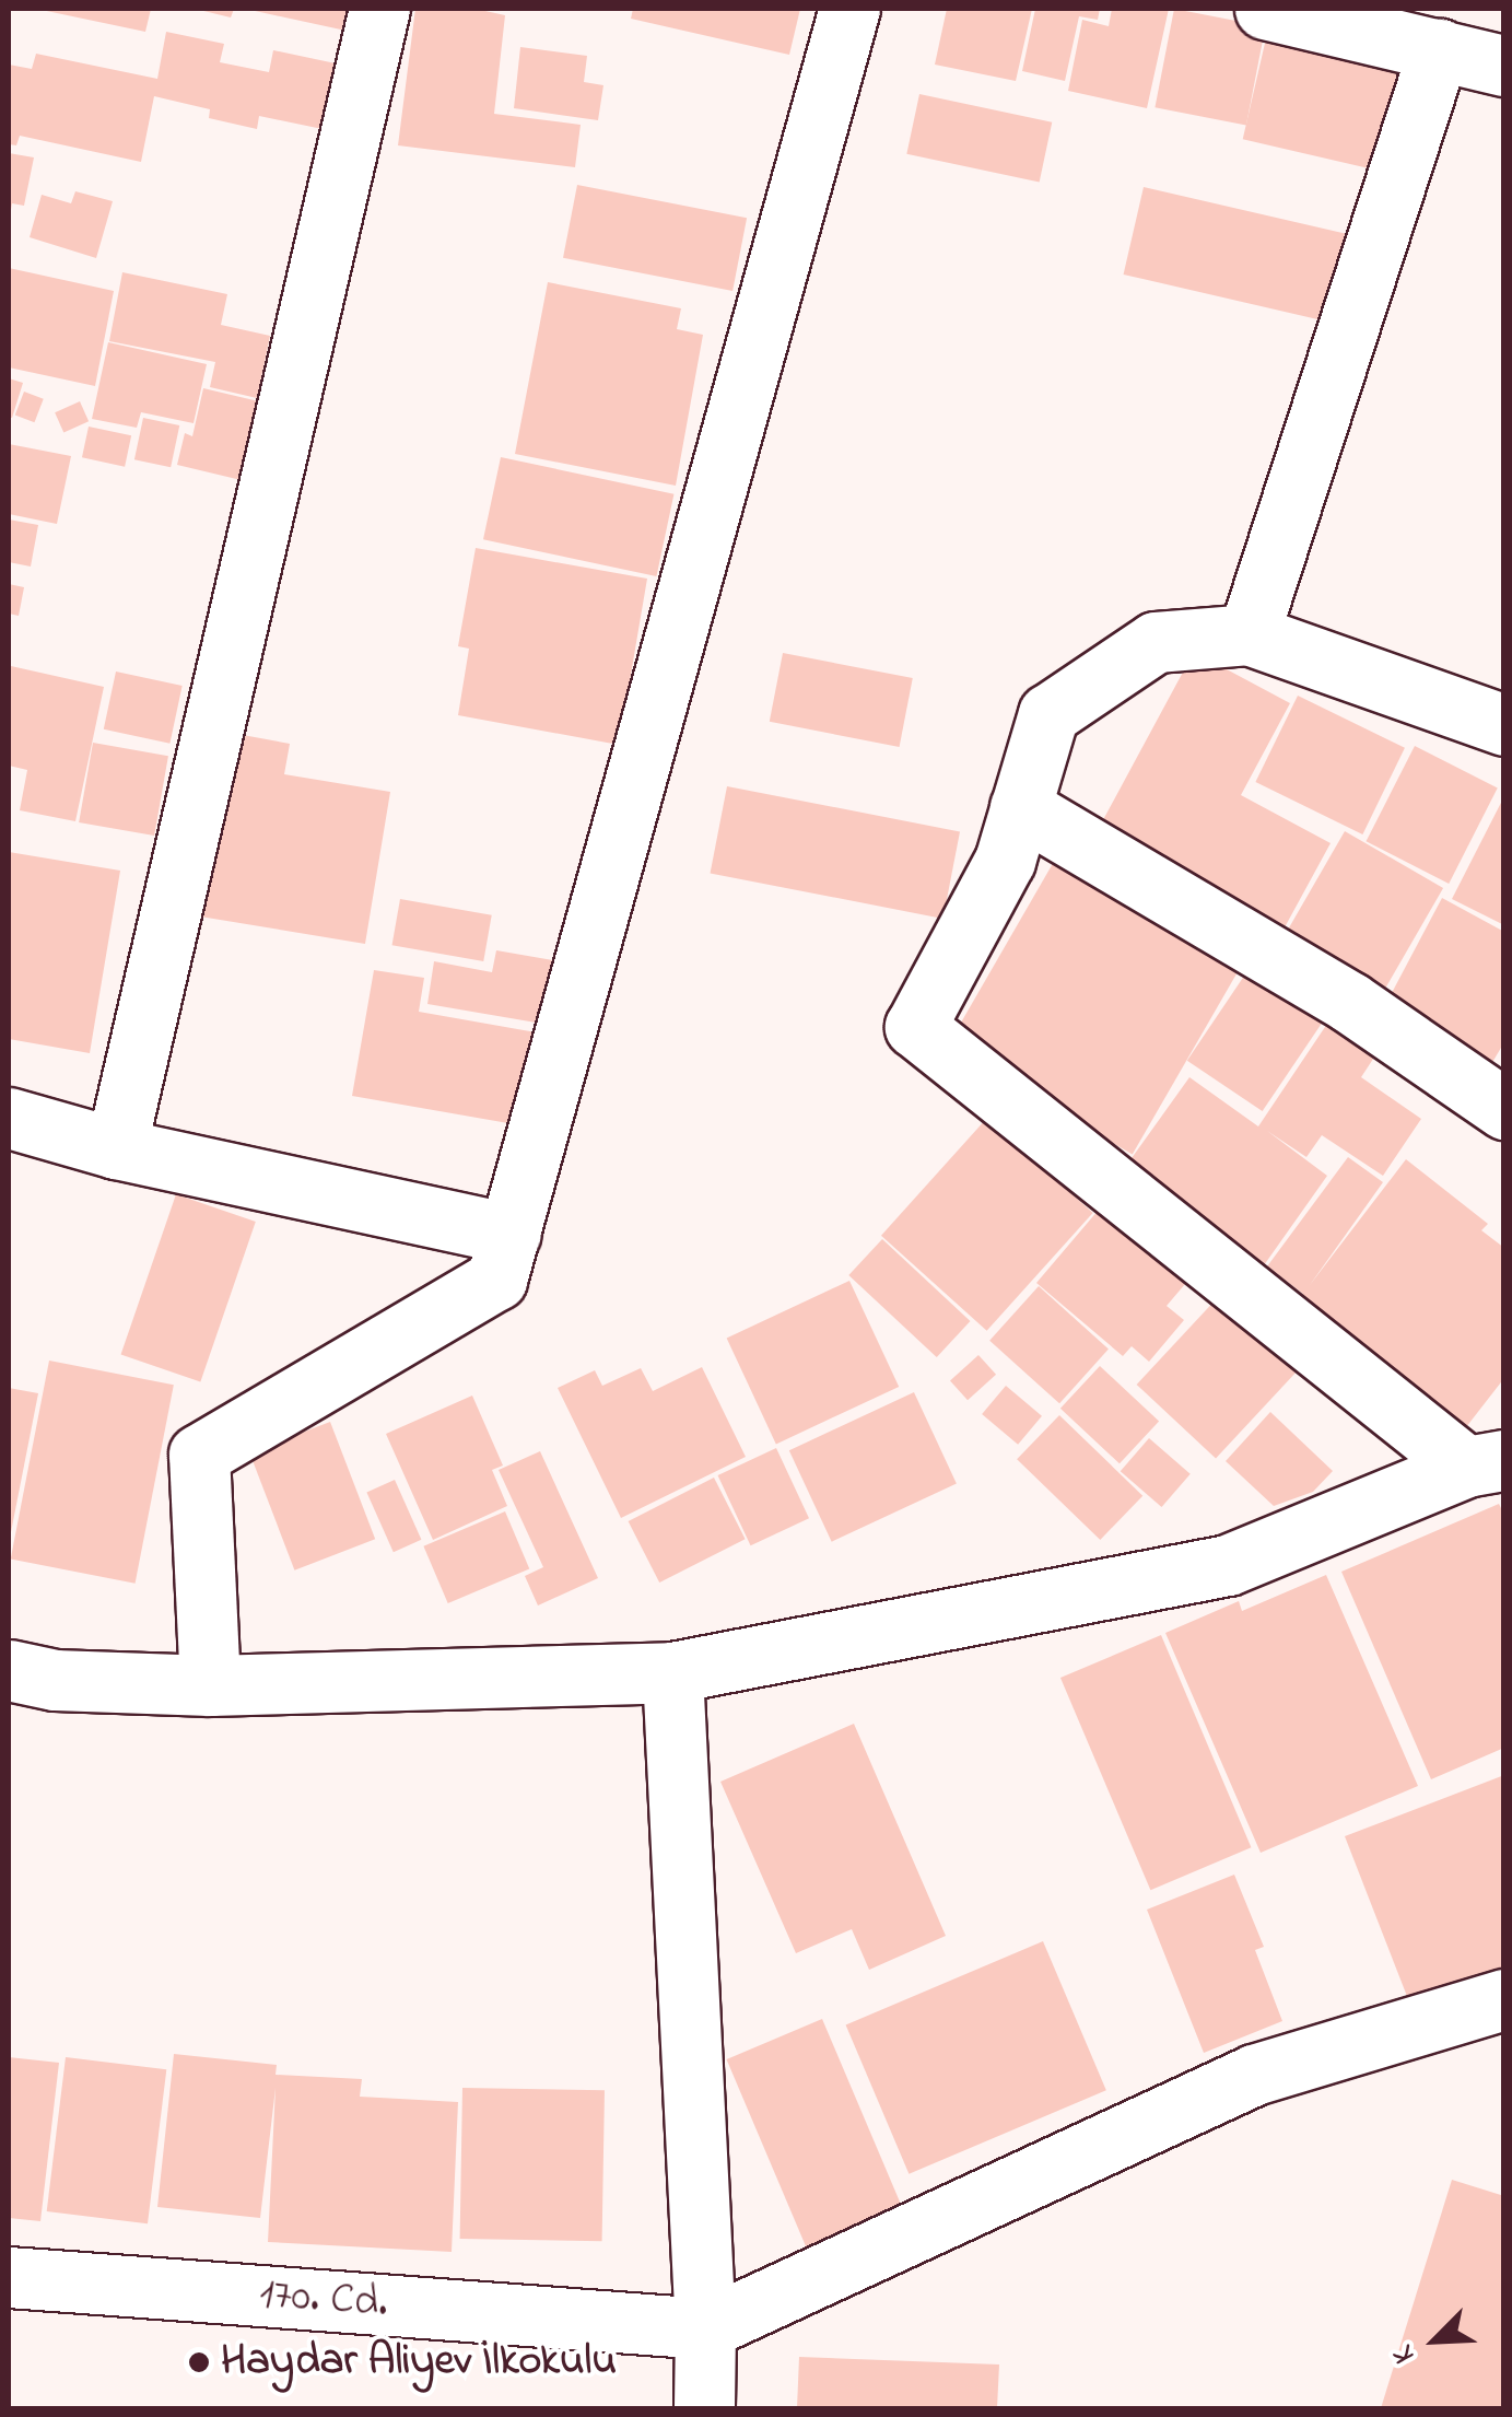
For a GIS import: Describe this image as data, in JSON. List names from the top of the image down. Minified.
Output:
{"streets":{"street":["170. Cd."]},"places":["Haydar Aliyev İlkokulu"],"north":"bottom left"}
